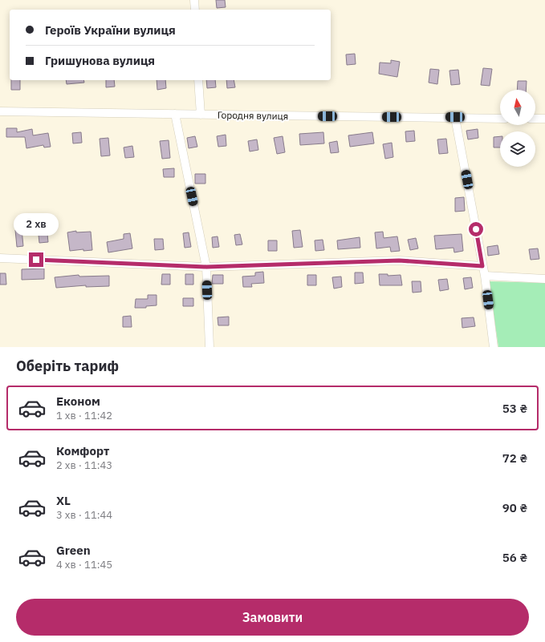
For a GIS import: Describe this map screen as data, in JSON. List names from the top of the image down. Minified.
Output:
{"streets":{"street":["Городня вулиця"]},"north":"top","page":{"banner":["Героїв України вулиця","Гришунова вулиця"],"bubble":"2 хв","heading":"Оберіть тариф","list":[{"name":"Економ","note":"1 хв · 11:42","value":"53 ₴"},{"name":"Комфорт","note":"2 хв · 11:43","value":"72 ₴"},{"name":"XL","note":"3 хв · 11:44","value":"90 ₴"},{"name":"Green","note":"4 хв · 11:45","value":"56 ₴"}],"buttons":"Замовити"}}
